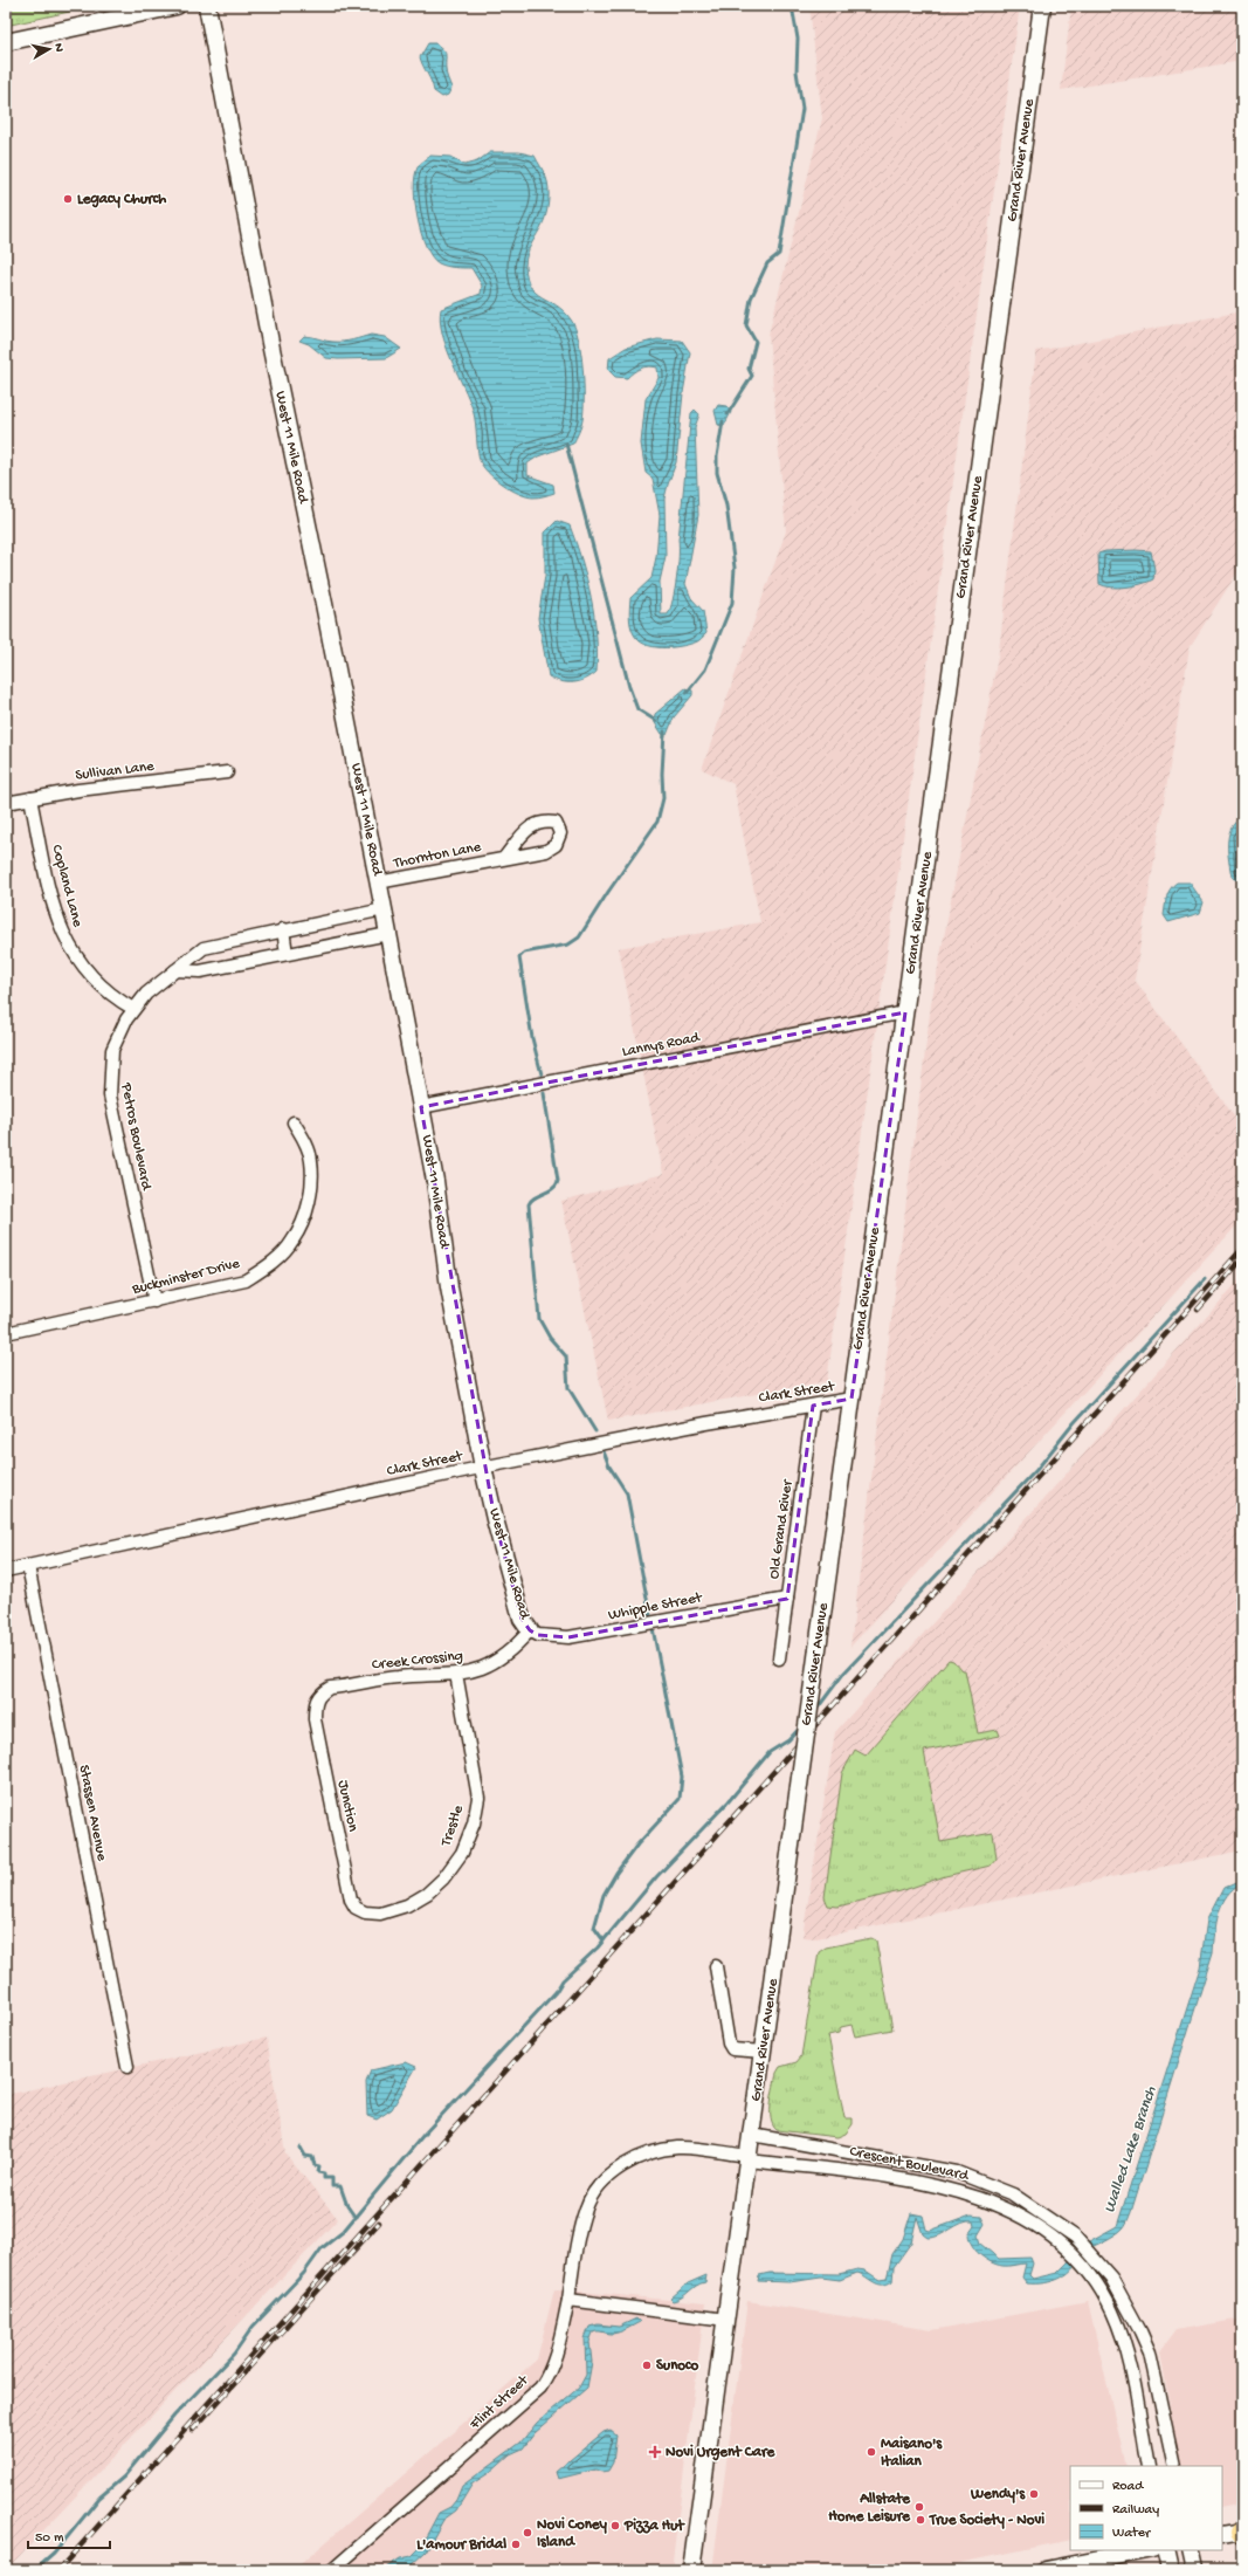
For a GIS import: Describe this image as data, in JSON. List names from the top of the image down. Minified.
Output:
{"streets":{"main road":["Grand River Avenue","West 11 Mile Road"],"street":["Sullivan Lane","Thornton Lane","Copland Lane","Lannys Road","Petros Boulevard","Buckminster Drive","Clark Street","Old Grand River","Whipple Street","Creek Crossing","Junction","Stassen Avenue","Trestle","Crescent Boulevard","Flint Street"]},"crossings":[["Grand River Avenue","Lannys Road"],["Grand River Avenue","Clark Street"],["Grand River Avenue","Crescent Boulevard"],["West 11 Mile Road","Thornton Lane"],["West 11 Mile Road","Lannys Road"],["West 11 Mile Road","Petros Boulevard"],["West 11 Mile Road","Clark Street"],["West 11 Mile Road","Whipple Street"],["West 11 Mile Road","Creek Crossing"],["Sullivan Lane","Copland Lane"],["Copland Lane","Petros Boulevard"],["Petros Boulevard","Buckminster Drive"],["Clark Street","Old Grand River"],["Clark Street","Stassen Avenue"],["Old Grand River","Whipple Street"],["Whipple Street","Creek Crossing"],["Creek Crossing","Junction"],["Creek Crossing","Trestle"],["Junction","Trestle"],["Crescent Boulevard","Flint Street"]],"water":["Walled Lake Branch"],"places":{"other":["Legacy Church","Sunoco","Maisano's Italian","Wendy's","Allstate Home Leisure","True Society - Novi","Pizza Hut","Novi Coney Island","L'amour Bridal"],"health":["Novi Urgent Care"]},"legend":["Road","Railway","Water"],"scale_bar":"50 m","north":"right"}
